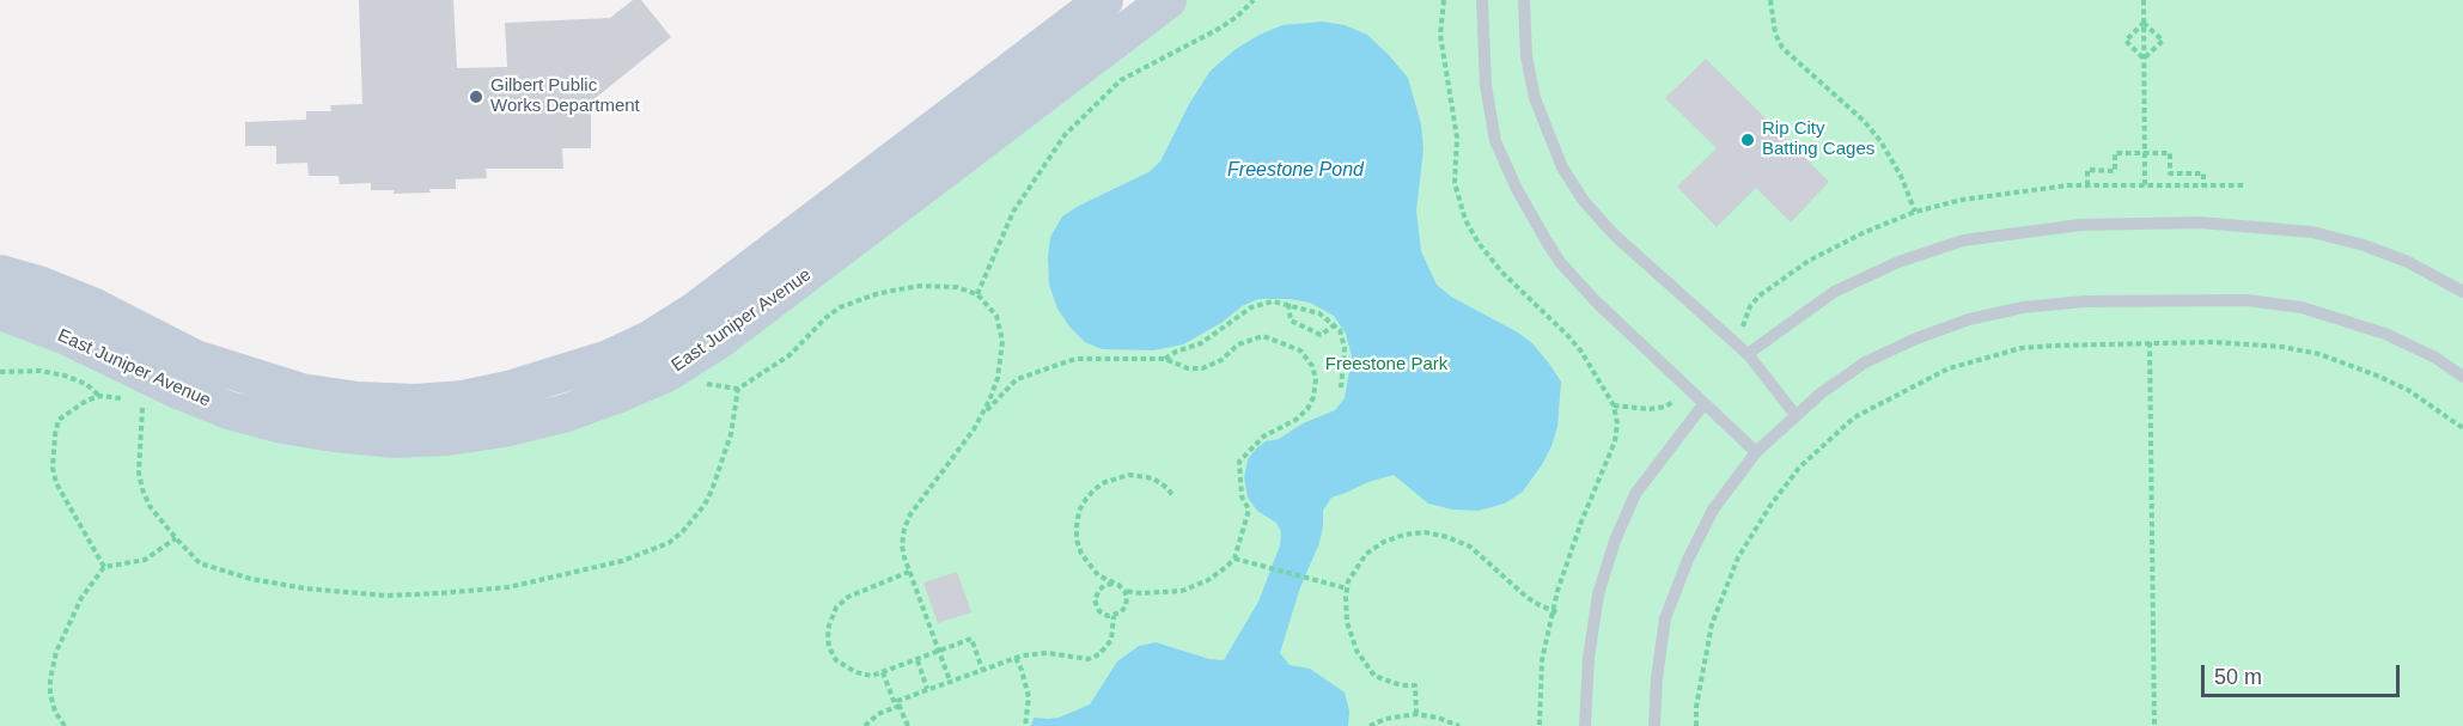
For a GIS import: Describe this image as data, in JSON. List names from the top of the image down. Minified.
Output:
{"streets":{"street":["East Juniper Avenue"]},"water":["Freestone Pond"],"parks":["Freestone Park"],"places":["Gilbert Public Works Department","Rip City Batting Cages"],"scale_bar":"50 m"}
